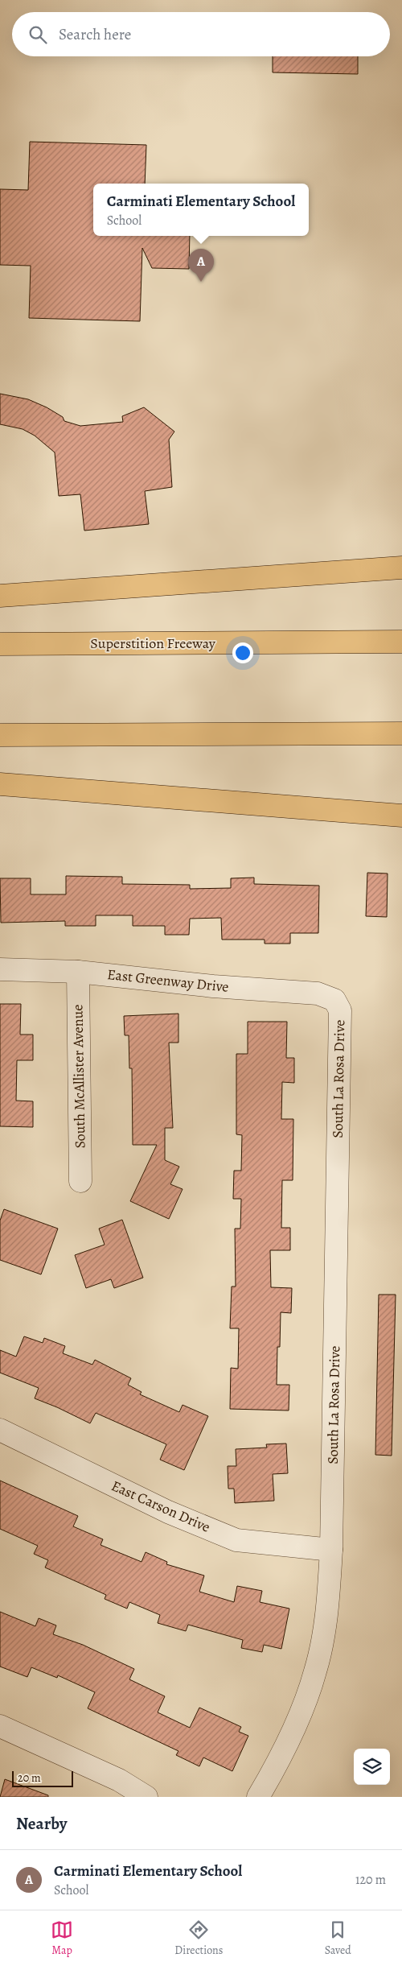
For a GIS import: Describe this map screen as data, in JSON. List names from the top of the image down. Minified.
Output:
{"streets":{"highway":["Superstition Freeway"],"street":["East Greenway Drive","South McAllister Avenue","South La Rosa Drive","East Carson Drive"]},"crossings":[["East Greenway Drive","South McAllister Avenue"],["East Greenway Drive","South La Rosa Drive"],["South La Rosa Drive","East Carson Drive"]],"scale_bar":"20 m","page":{"search":"Search here","popup":["Carminati Elementary School","School"],"pins":"A","scale":"20 m","heading":"Nearby","list":[{"mark":"A","name":"Carminati Elementary School","note":"School","value":"120 m"}],"nav":["Map","Directions","Saved"]}}
